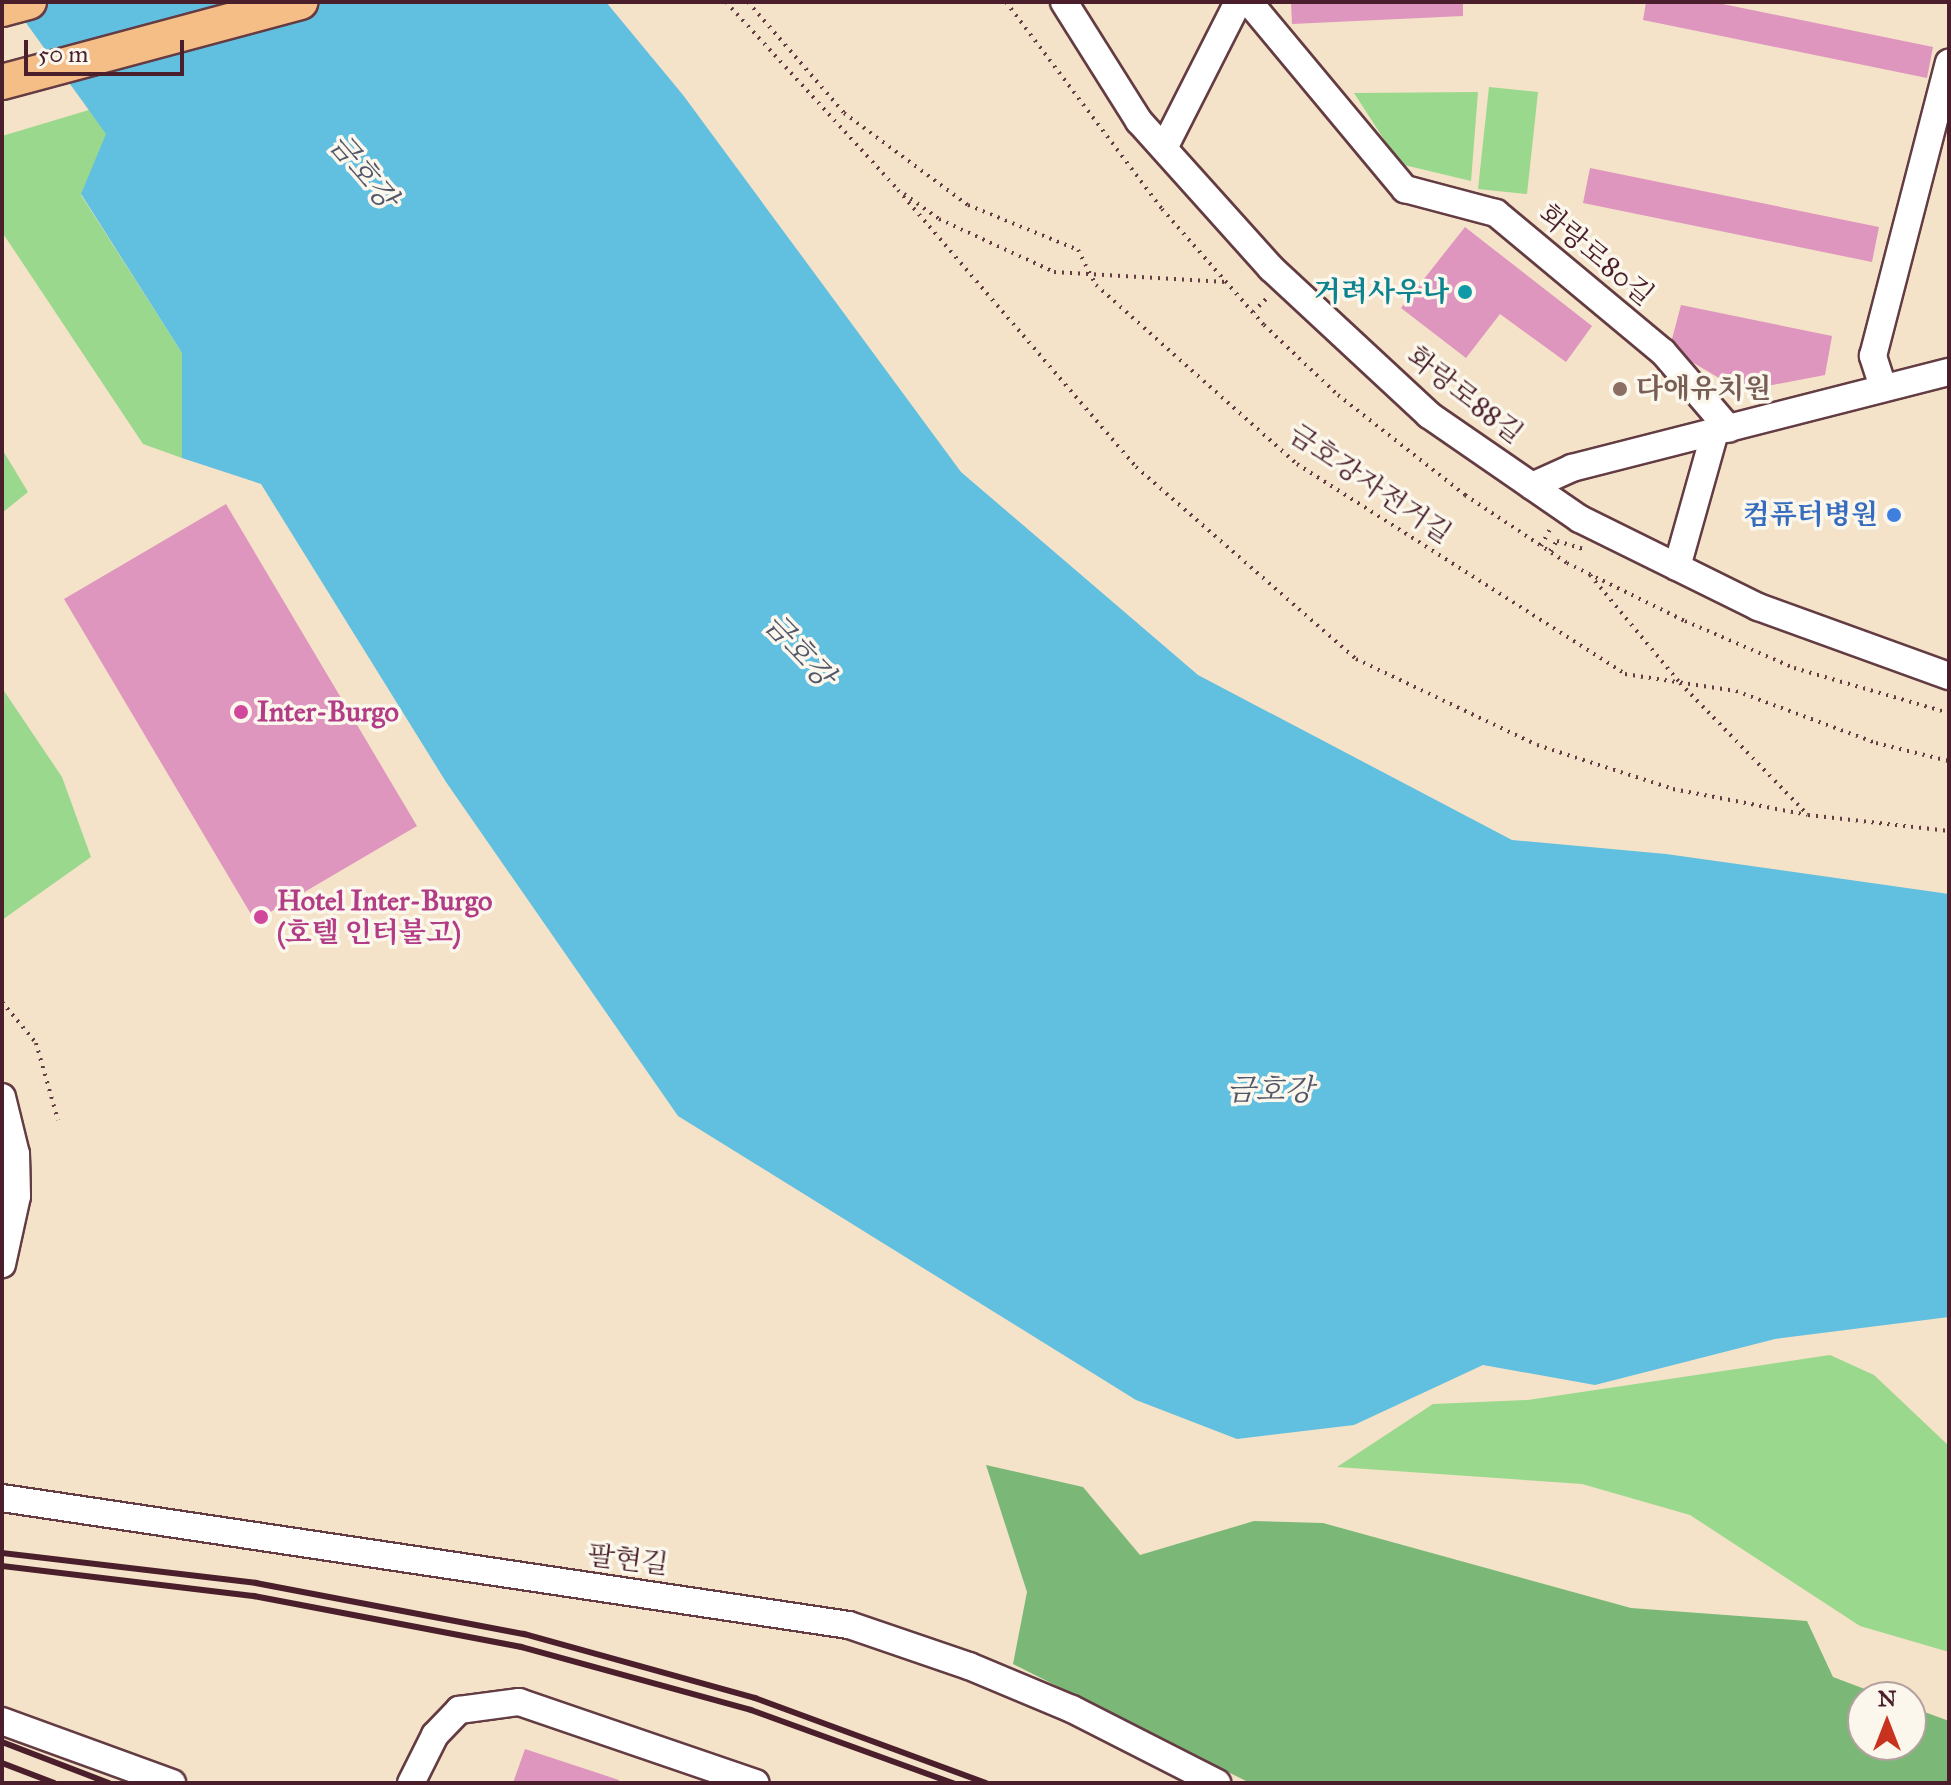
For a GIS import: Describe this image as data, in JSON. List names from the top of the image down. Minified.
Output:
{"streets":{"street":["화랑로80길","화랑로88길","팔현길"],"path":["금호강자전거길"]},"water":["금호강"],"places":["거려사우나","다애유치원","컴퓨터병원","Inter-Burgo","Hotel Inter-Burgo (호텔 인터불고)"],"scale_bar":"50 m","north":"top"}
